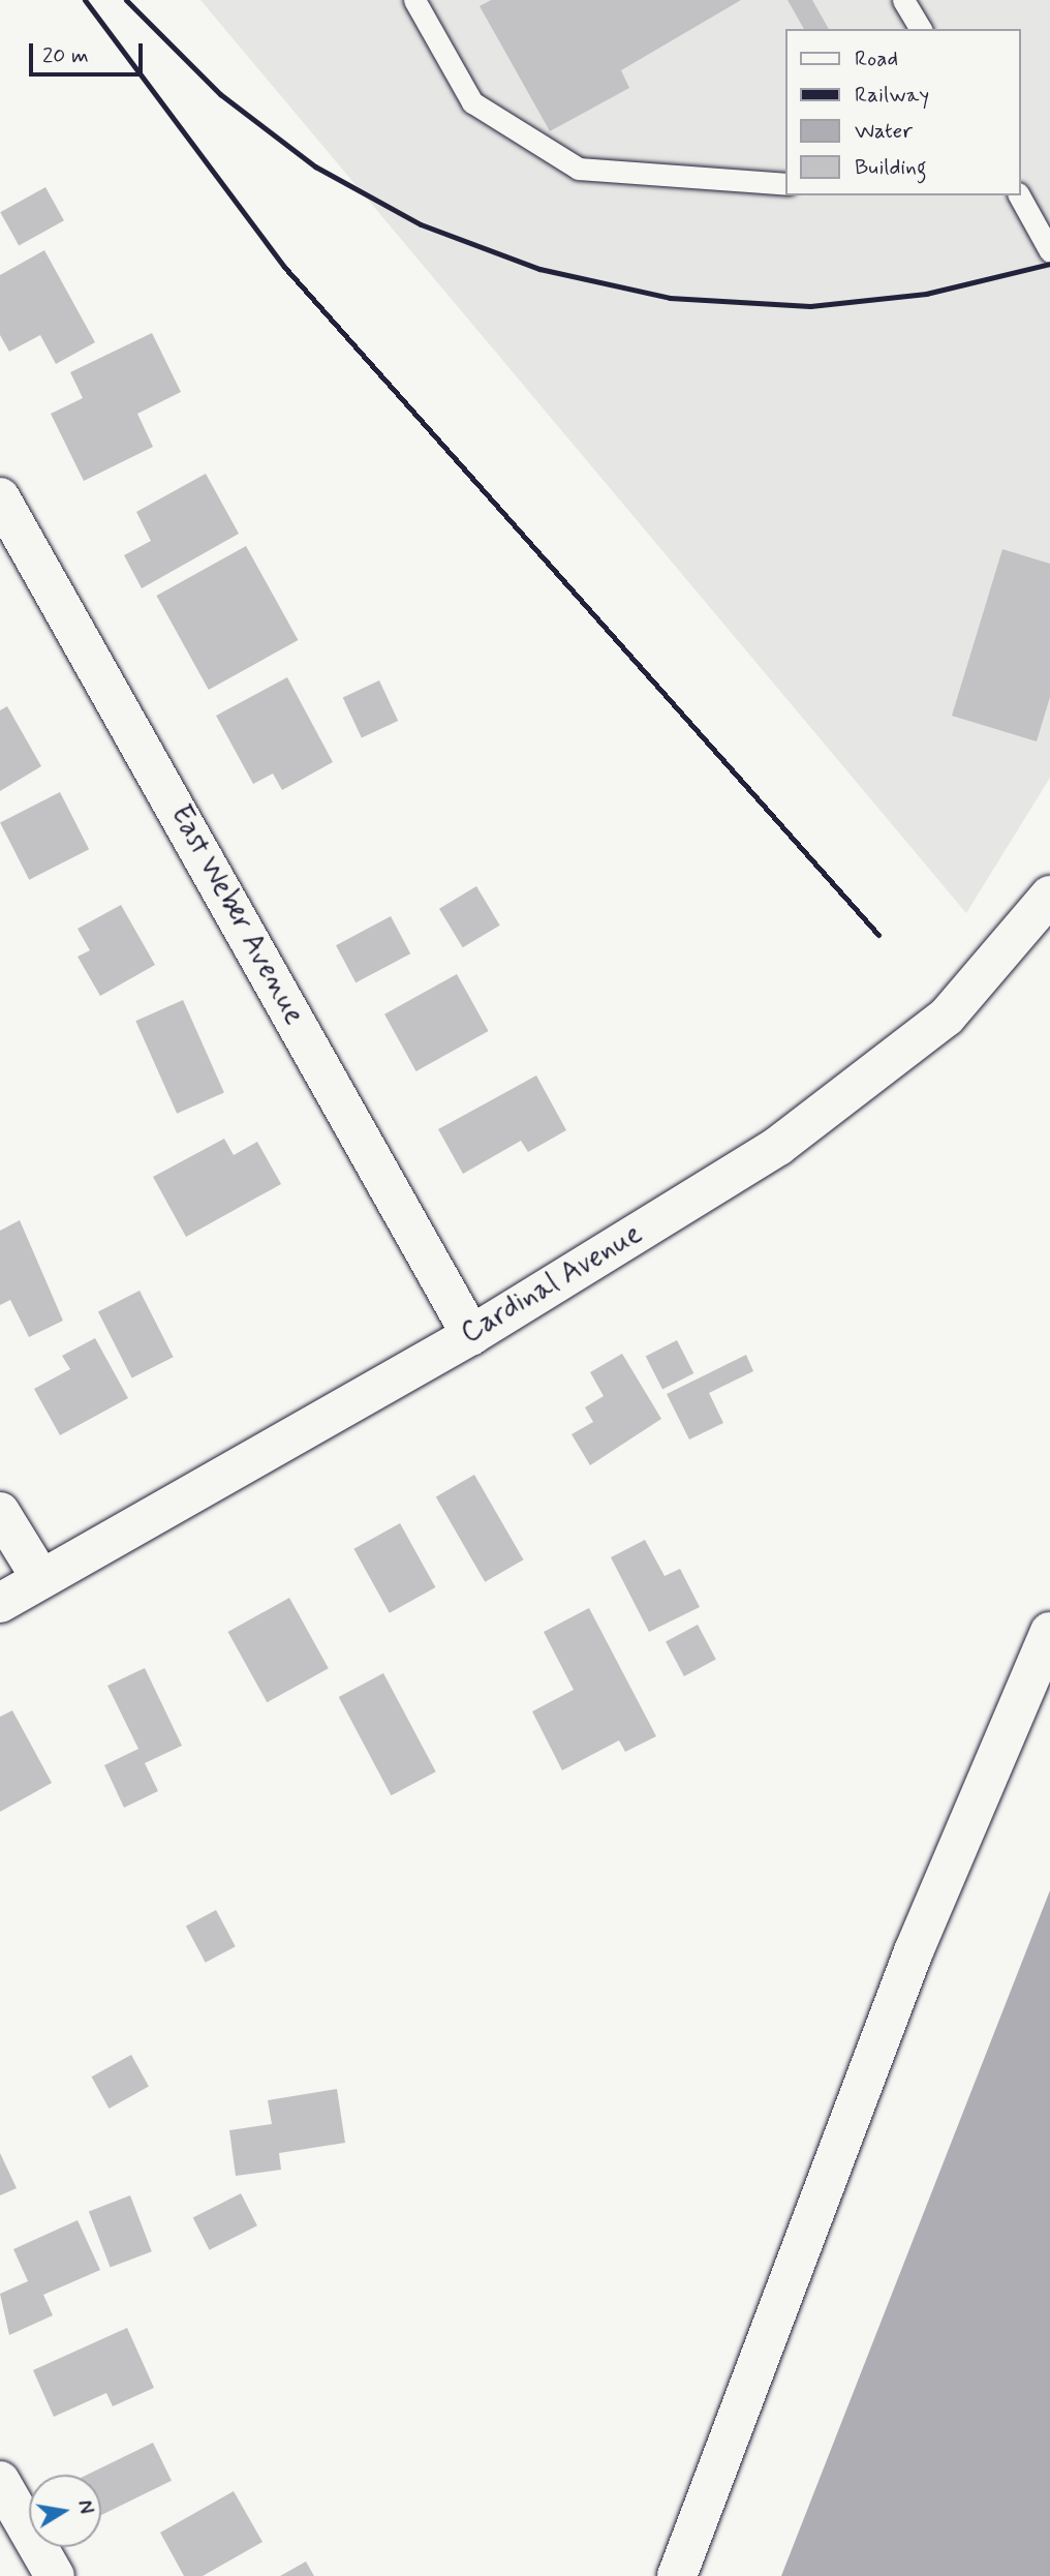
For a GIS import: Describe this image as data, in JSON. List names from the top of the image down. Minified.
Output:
{"streets":{"street":["East Weber Avenue","Cardinal Avenue"]},"crossings":[["East Weber Avenue","Cardinal Avenue"]],"legend":["Road","Railway","Water","Building"],"scale_bar":"20 m","north":"right"}
